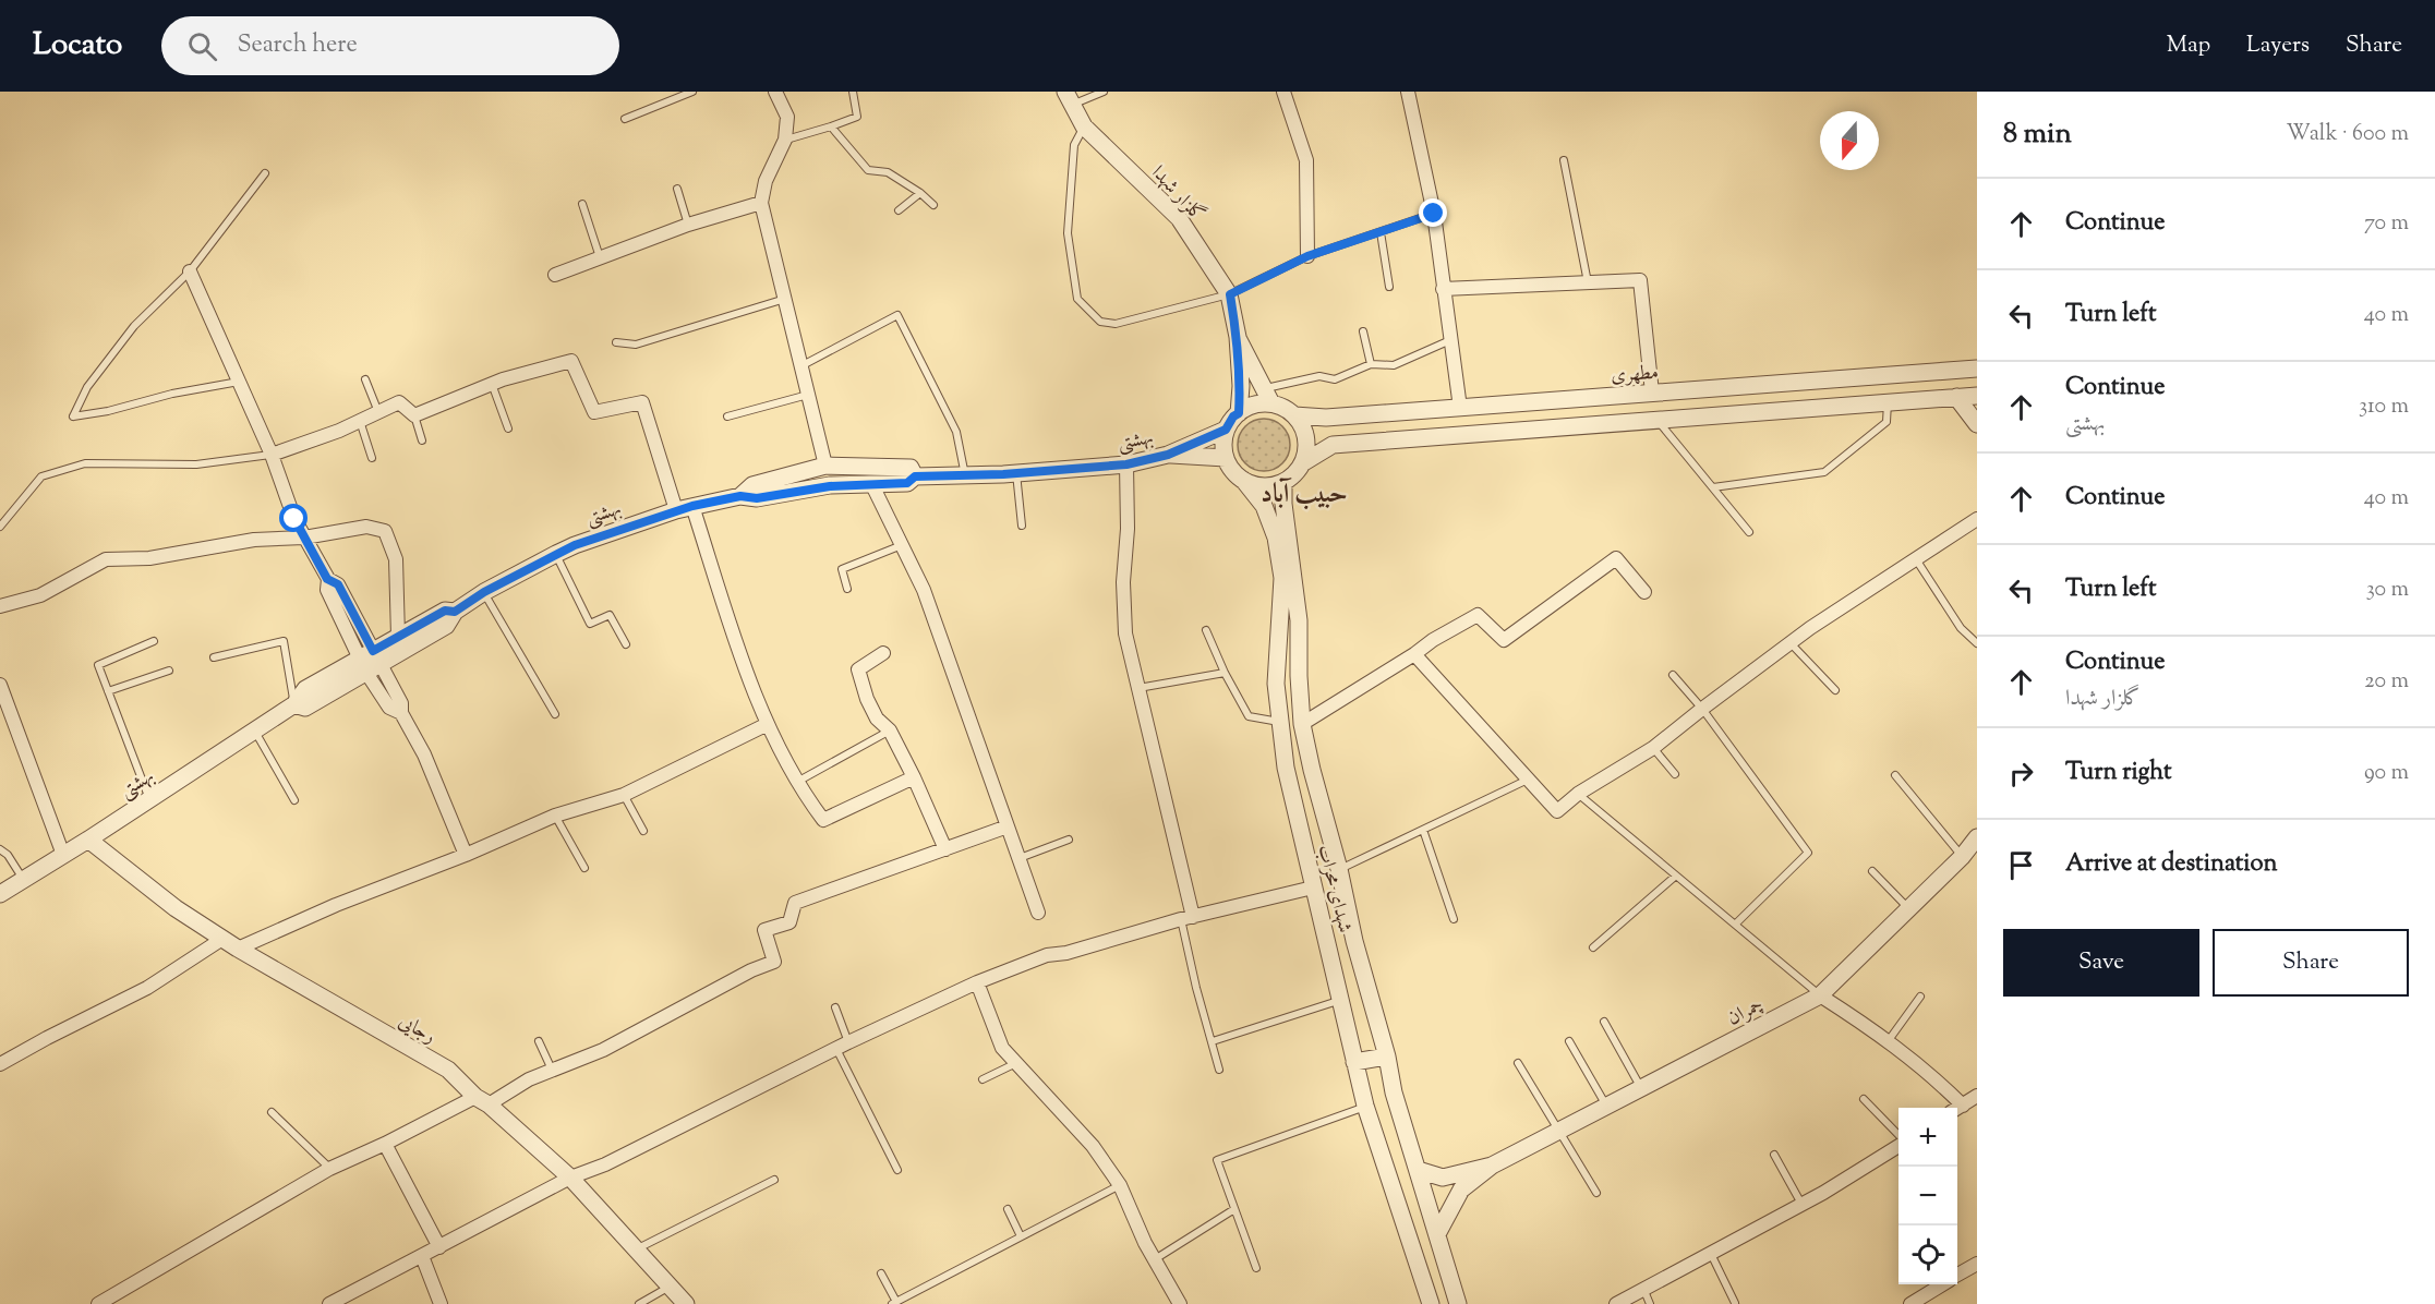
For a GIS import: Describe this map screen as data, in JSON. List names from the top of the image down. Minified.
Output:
{"streets":{"street":["گلزار شهدا","مطهری","بهشتی","شهدای محراب","چمران","رجایی"]},"crossings":[["مطهری","شهدای محراب"],["بهشتی","رجایی"]],"districts":["حبیب آباد"],"north":"bottom","page":{"header":"Locato","search":"Search here","nav":["Map","Layers","Share"],"heading":["8 min","Walk · 600 m"],"list":[["Continue","70 m"],["Turn left","40 m"],["Continue","بهشتی","310 m"],["Continue","40 m"],["Turn left","30 m"],["Continue","گلزار شهدا","20 m"],["Turn right","90 m"],"Arrive at destination"],"buttons":["Save","Share"],"map_buttons":["+","−"]}}
